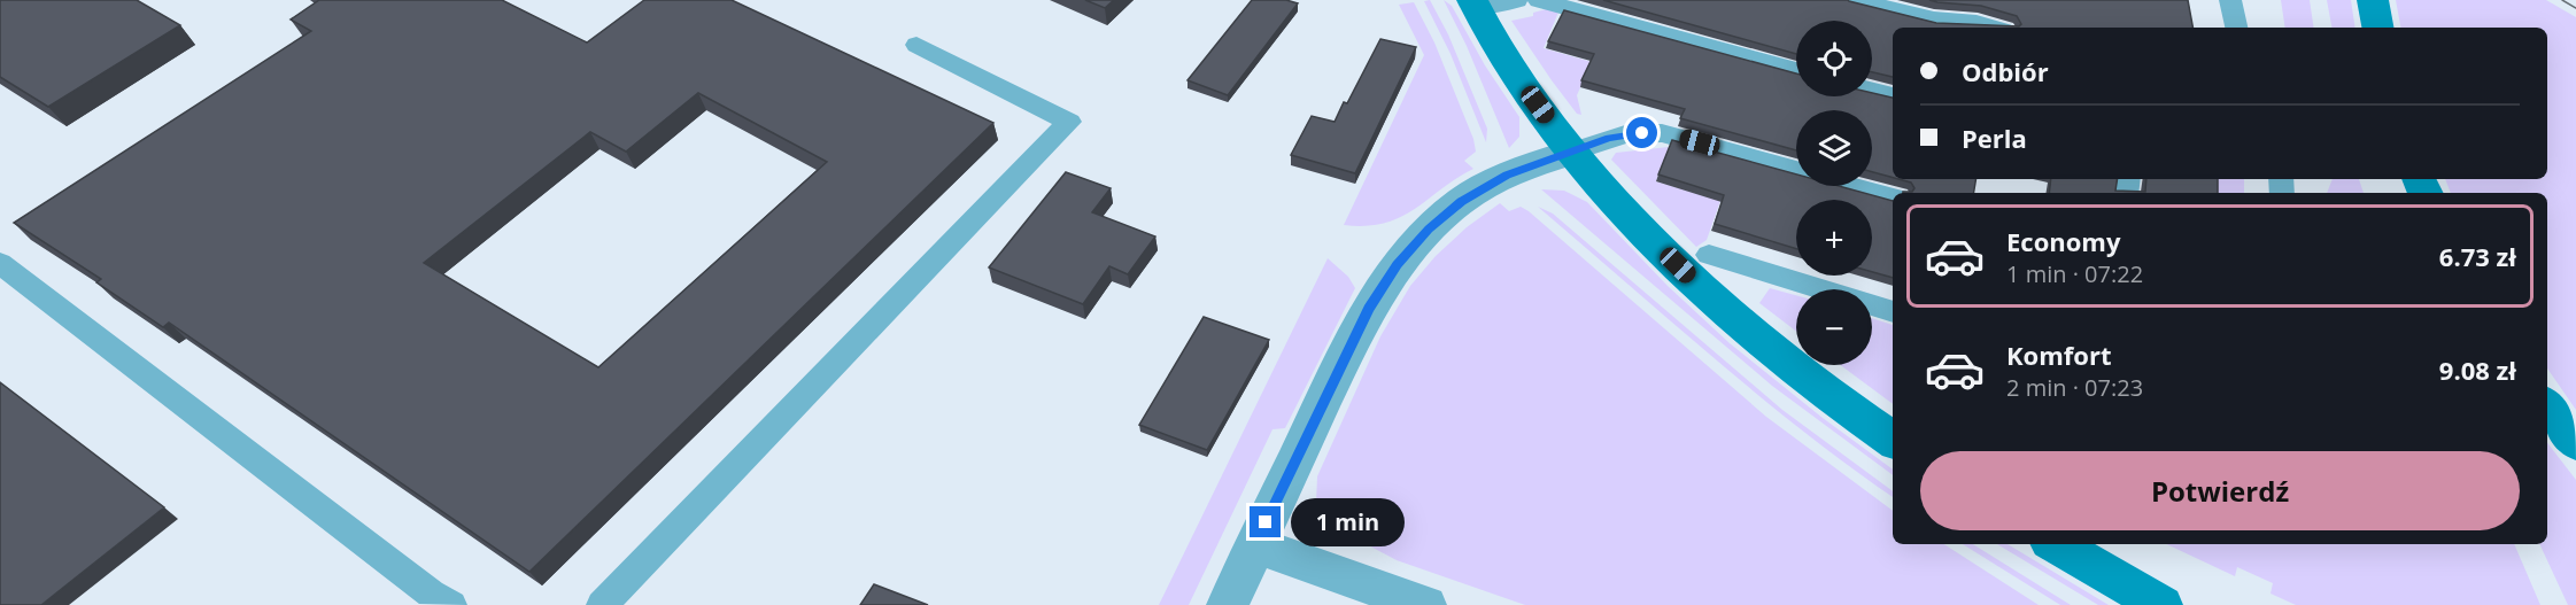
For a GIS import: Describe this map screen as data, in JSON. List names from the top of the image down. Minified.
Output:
{"page":{"map_buttons":["+","−"],"banner":["Odbiór","Perla"],"list":[{"name":"Economy","note":"1 min · 07:22","value":"6.73 zł"},{"name":"Komfort","note":"2 min · 07:23","value":"9.08 zł"}],"buttons":"Potwierdź","bubble":"1 min"}}
